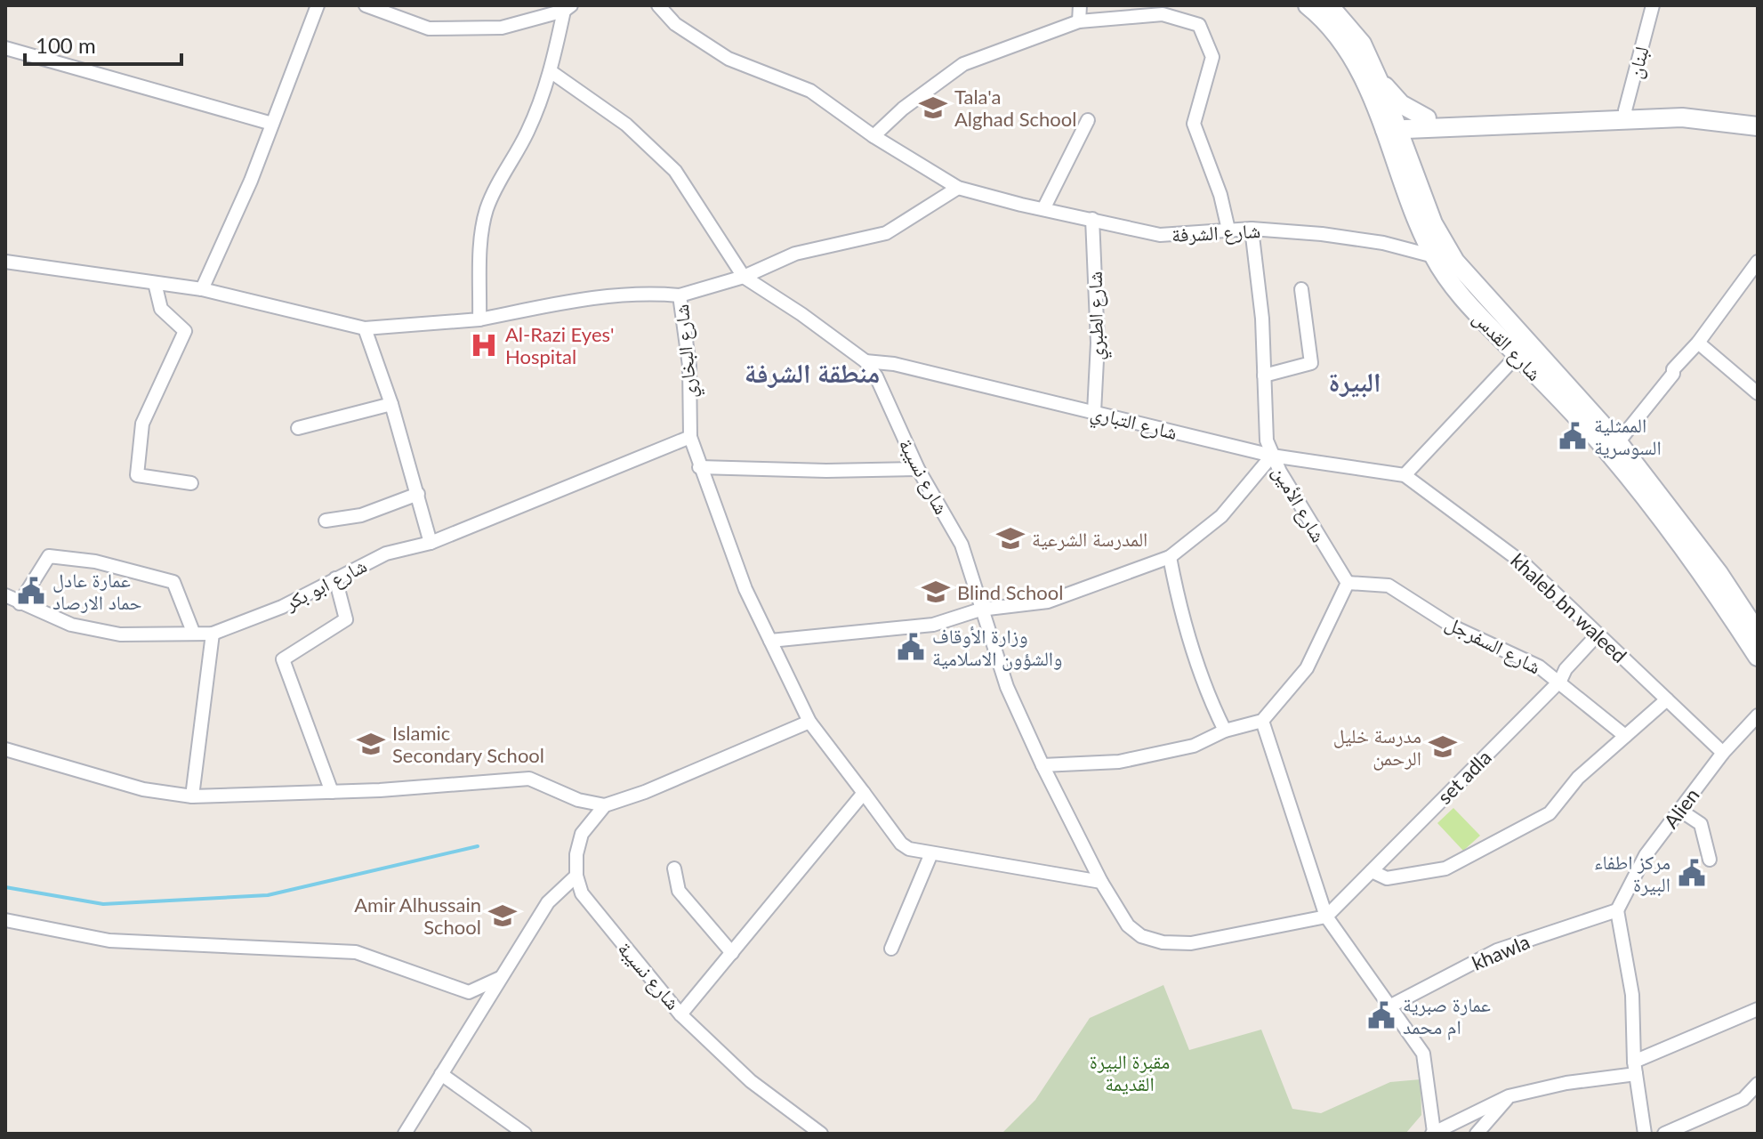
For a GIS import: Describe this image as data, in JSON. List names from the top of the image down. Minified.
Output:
{"streets":{"main road":["شارع القدس"],"street":["لبنان","شارع الشرفة","شارع الطبري","شارع البخاري","شارع التباري","شارع نسيبة","شارع الأمين","شارع ابو بكر","khaleb bn waleed","شارع السفرجل","set adla","Alien","khawla"]},"crossings":[["شارع الشرفة","شارع الطبري"],["شارع الشرفة","شارع القدس"],["شارع الشرفة","شارع البخاري"],["شارع الطبري","شارع التباري"],["شارع البخاري","شارع نسيبة"],["شارع التباري","شارع نسيبة"],["شارع التباري","شارع الأمين"],["شارع التباري","khaleb bn waleed"],["شارع نسيبة","شارع الأمين"],["شارع الأمين","شارع السفرجل"],["khaleb bn waleed","set adla"],["khaleb bn waleed","Alien"],["شارع السفرجل","set adla"],["Alien","khawla"]],"districts":["منطقة الشرفة","البيرة"],"parks":["مقبرة البيرة القديمة"],"places":{"school or university":["Tala'a Alghad School","المدرسة الشرعية","Blind School","Islamic Secondary School","مدرسة خليل الرحمن","Amir Alhussain School"],"hospital":["Al-Razi Eyes' Hospital"],"public building":["الممثلية السوسرية","عمارة عادل حماد الارصاد","وزارة الأوقاف والشؤون الاسلامية","مركز اطفاء البيرة","عمارة صبرية ام محمد"]},"scale_bar":"100 m"}
